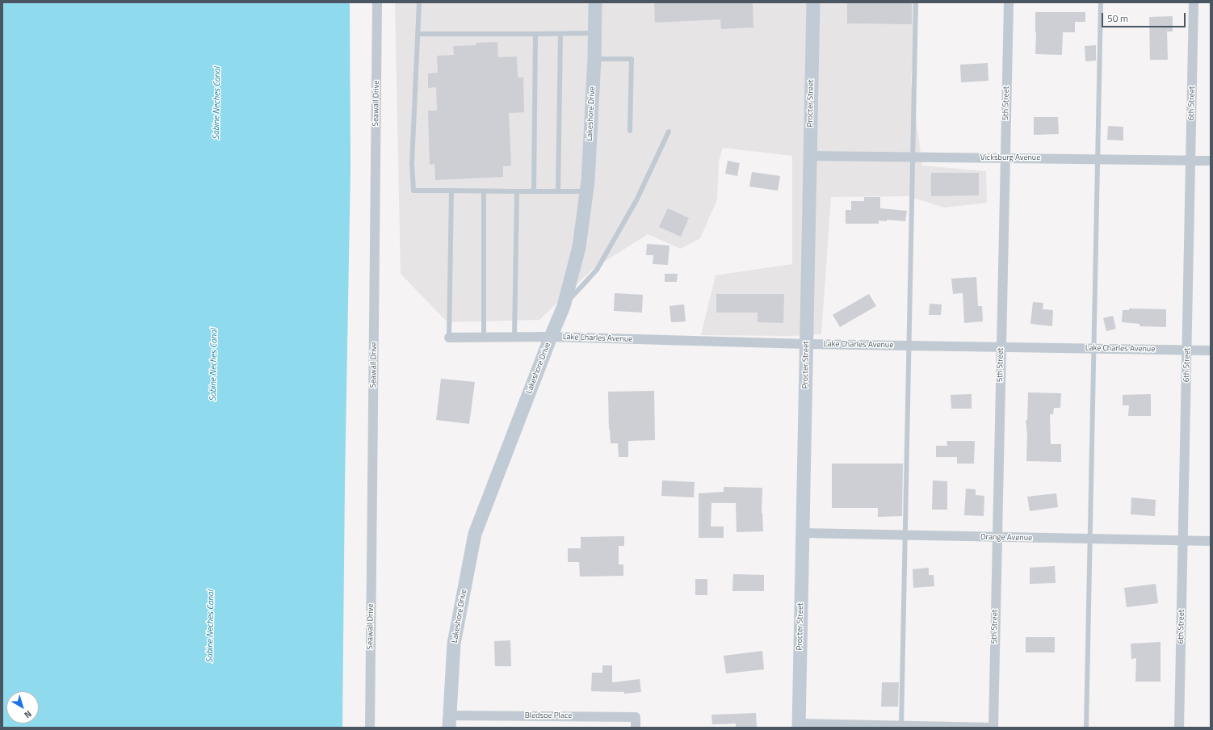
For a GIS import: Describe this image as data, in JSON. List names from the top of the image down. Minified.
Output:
{"streets":{"street":["Seawall Drive","Procter Street","5th Street","6th Street","Lakeshore Drive","Vicksburg Avenue","Lake Charles Avenue","Orange Avenue","Bledsoe Place"]},"crossings":[["Procter Street","Vicksburg Avenue"],["Procter Street","Lake Charles Avenue"],["Procter Street","Orange Avenue"],["5th Street","Vicksburg Avenue"],["5th Street","Lake Charles Avenue"],["5th Street","Orange Avenue"],["6th Street","Vicksburg Avenue"],["6th Street","Lake Charles Avenue"],["6th Street","Orange Avenue"],["Lakeshore Drive","Lake Charles Avenue"],["Lakeshore Drive","Bledsoe Place"]],"water":["Sabine Neches Canal"],"scale_bar":"50 m","north":"bottom right"}
